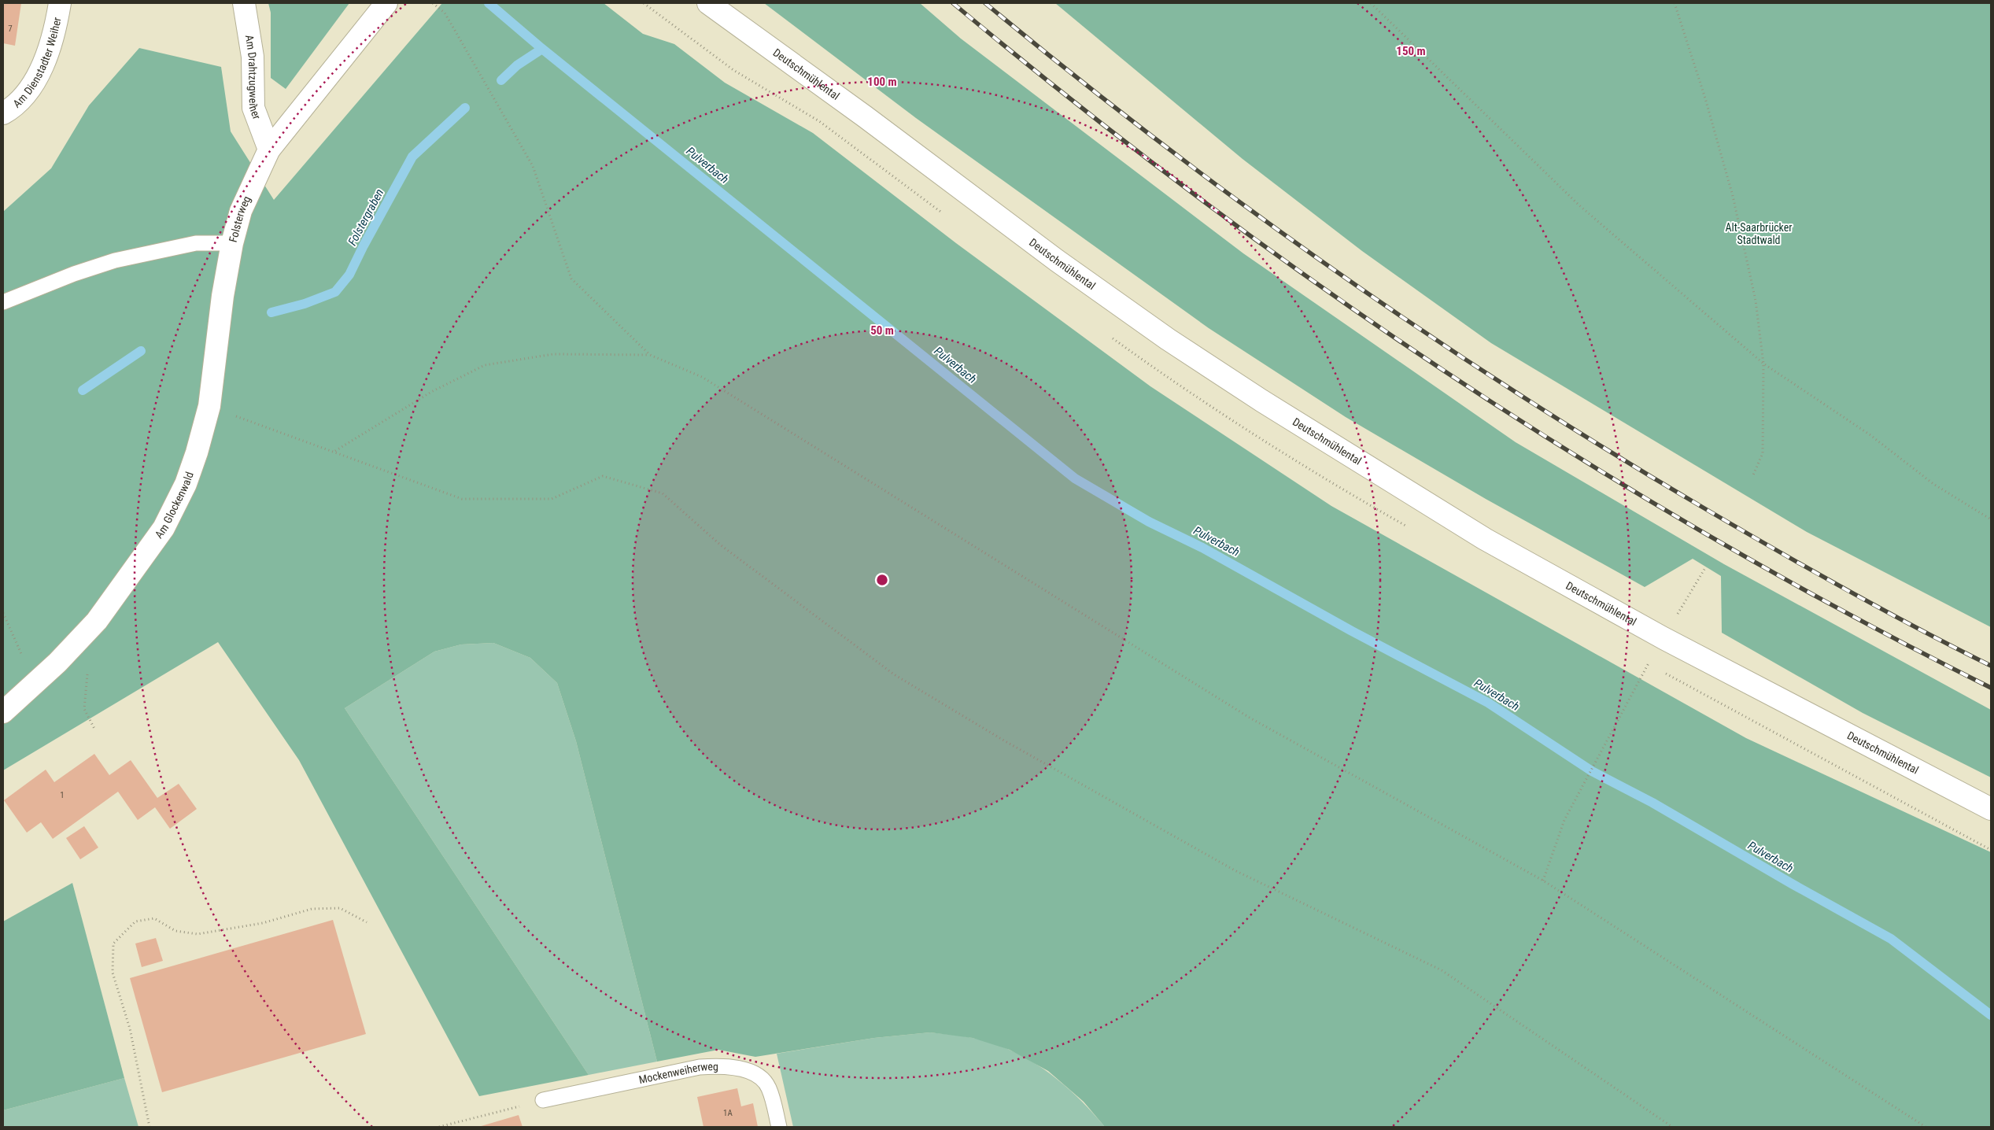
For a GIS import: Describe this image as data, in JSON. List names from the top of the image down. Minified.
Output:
{"streets":{"main road":["Am Dienstadter Weiher","Deutschmühlental","Am Drahtzugweiher","Folsterweg","Am Glockenwald"],"lane":["Mockenweiherweg"]},"crossings":[["Am Drahtzugweiher","Folsterweg"],["Folsterweg","Am Glockenwald"]],"water":["Pulverbach","Folstergraben"],"parks":["Alt-Saarbrücker Stadtwald"],"house_numbers":["7","1","1A"],"rings":["150 m","100 m","50 m"]}
